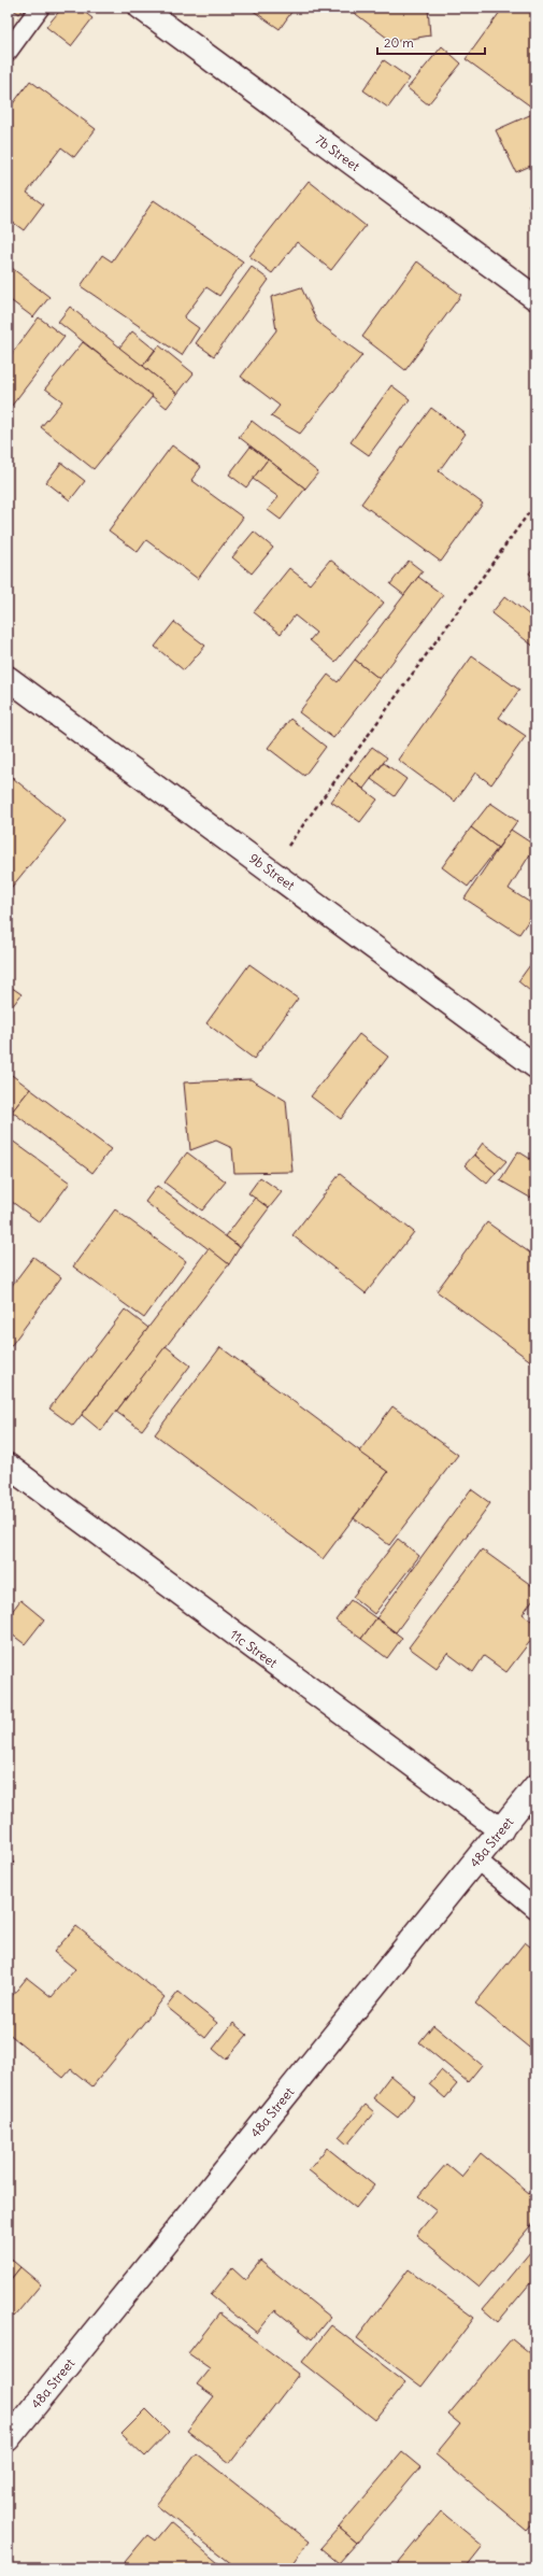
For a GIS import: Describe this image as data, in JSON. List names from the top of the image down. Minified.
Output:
{"streets":{"street":["7b Street","9b Street","11c Street","48a Street"]},"crossings":[["11c Street","48a Street"]],"scale_bar":"20 m"}
